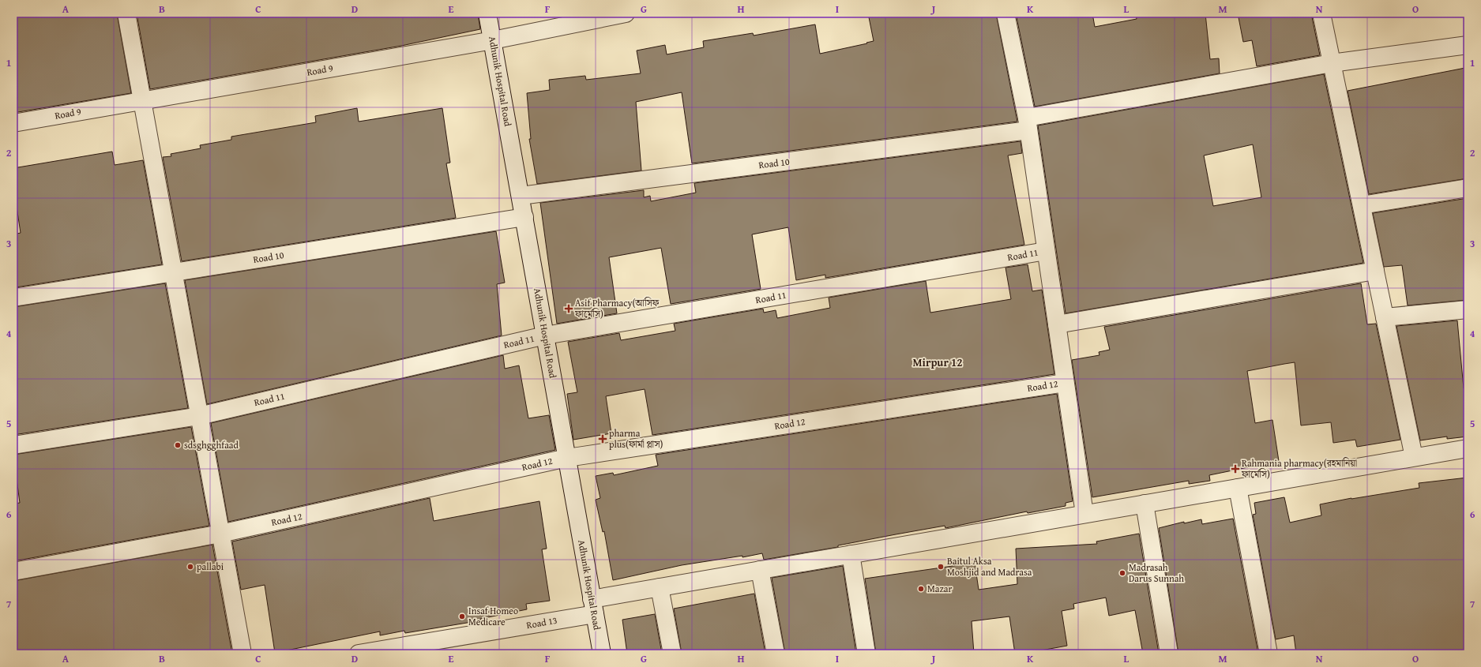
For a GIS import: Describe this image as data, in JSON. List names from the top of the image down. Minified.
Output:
{"streets":{"street":["Road 9","Adhunik Hospital Road","Road 10","Road 11","Road 12","Road 13"]},"crossings":[["Road 9","Adhunik Hospital Road"],["Adhunik Hospital Road","Road 10"],["Adhunik Hospital Road","Road 11"],["Adhunik Hospital Road","Road 12"],["Adhunik Hospital Road","Road 13"]],"districts":["Mirpur 12"],"places":{"health":["Asif Pharmacy(আসিফ ফার্মেসি)","pharma plus(ফার্মা প্লাস)","Rahmania pharmacy(রহমানিয়া ফার্মেসি)"],"other":["sdsghgghfaad","pallabi","Baitul Aksa Moshjid and Madrasa","Madrasah Darus Sunnah","Mazar","Insaf Homeo Medicare"]},"grid":{"columns":["A","B","C","D","E","F","G","H","I","J","K","L","M","N","O"],"rows":["1","2","3","4","5","6","7"]}}
